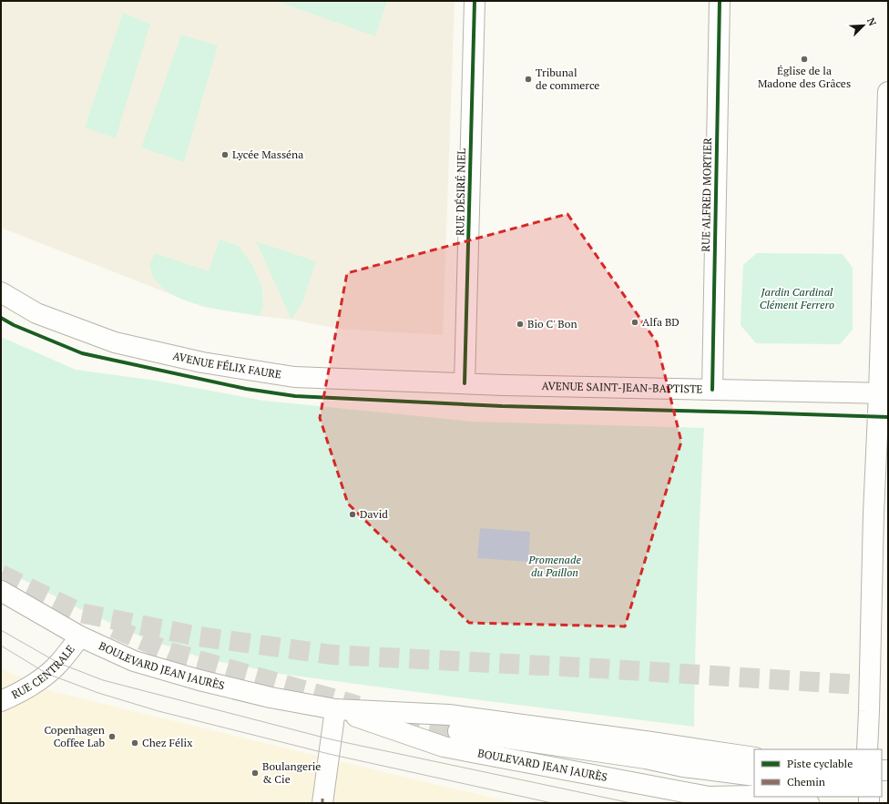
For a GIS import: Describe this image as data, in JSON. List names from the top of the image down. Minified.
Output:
{"streets":{"main road":["RUE DÉSIRÉ NIEL","RUE ALFRED MORTIER","AVENUE FÉLIX FAURE","AVENUE SAINT-JEAN-BAPTISTE","BOULEVARD JEAN JAURÈS","RUE CENTRALE"]},"crossings":[["RUE DÉSIRÉ NIEL","AVENUE FÉLIX FAURE"],["RUE DÉSIRÉ NIEL","AVENUE SAINT-JEAN-BAPTISTE"],["RUE ALFRED MORTIER","AVENUE SAINT-JEAN-BAPTISTE"],["AVENUE FÉLIX FAURE","AVENUE SAINT-JEAN-BAPTISTE"],["BOULEVARD JEAN JAURÈS","RUE CENTRALE"]],"parks":["Jardin Cardinal Clément Ferrero","Promenade du Paillon"],"places":["Église de la Madone des Grâces","Tribunal de commerce","Lycée Masséna","Alfa BD","Bio C' Bon","David","Copenhagen Coffee Lab","Chez Félix","Boulangerie & Cie"],"legend":["Piste cyclable","Chemin"],"north":"top right"}
